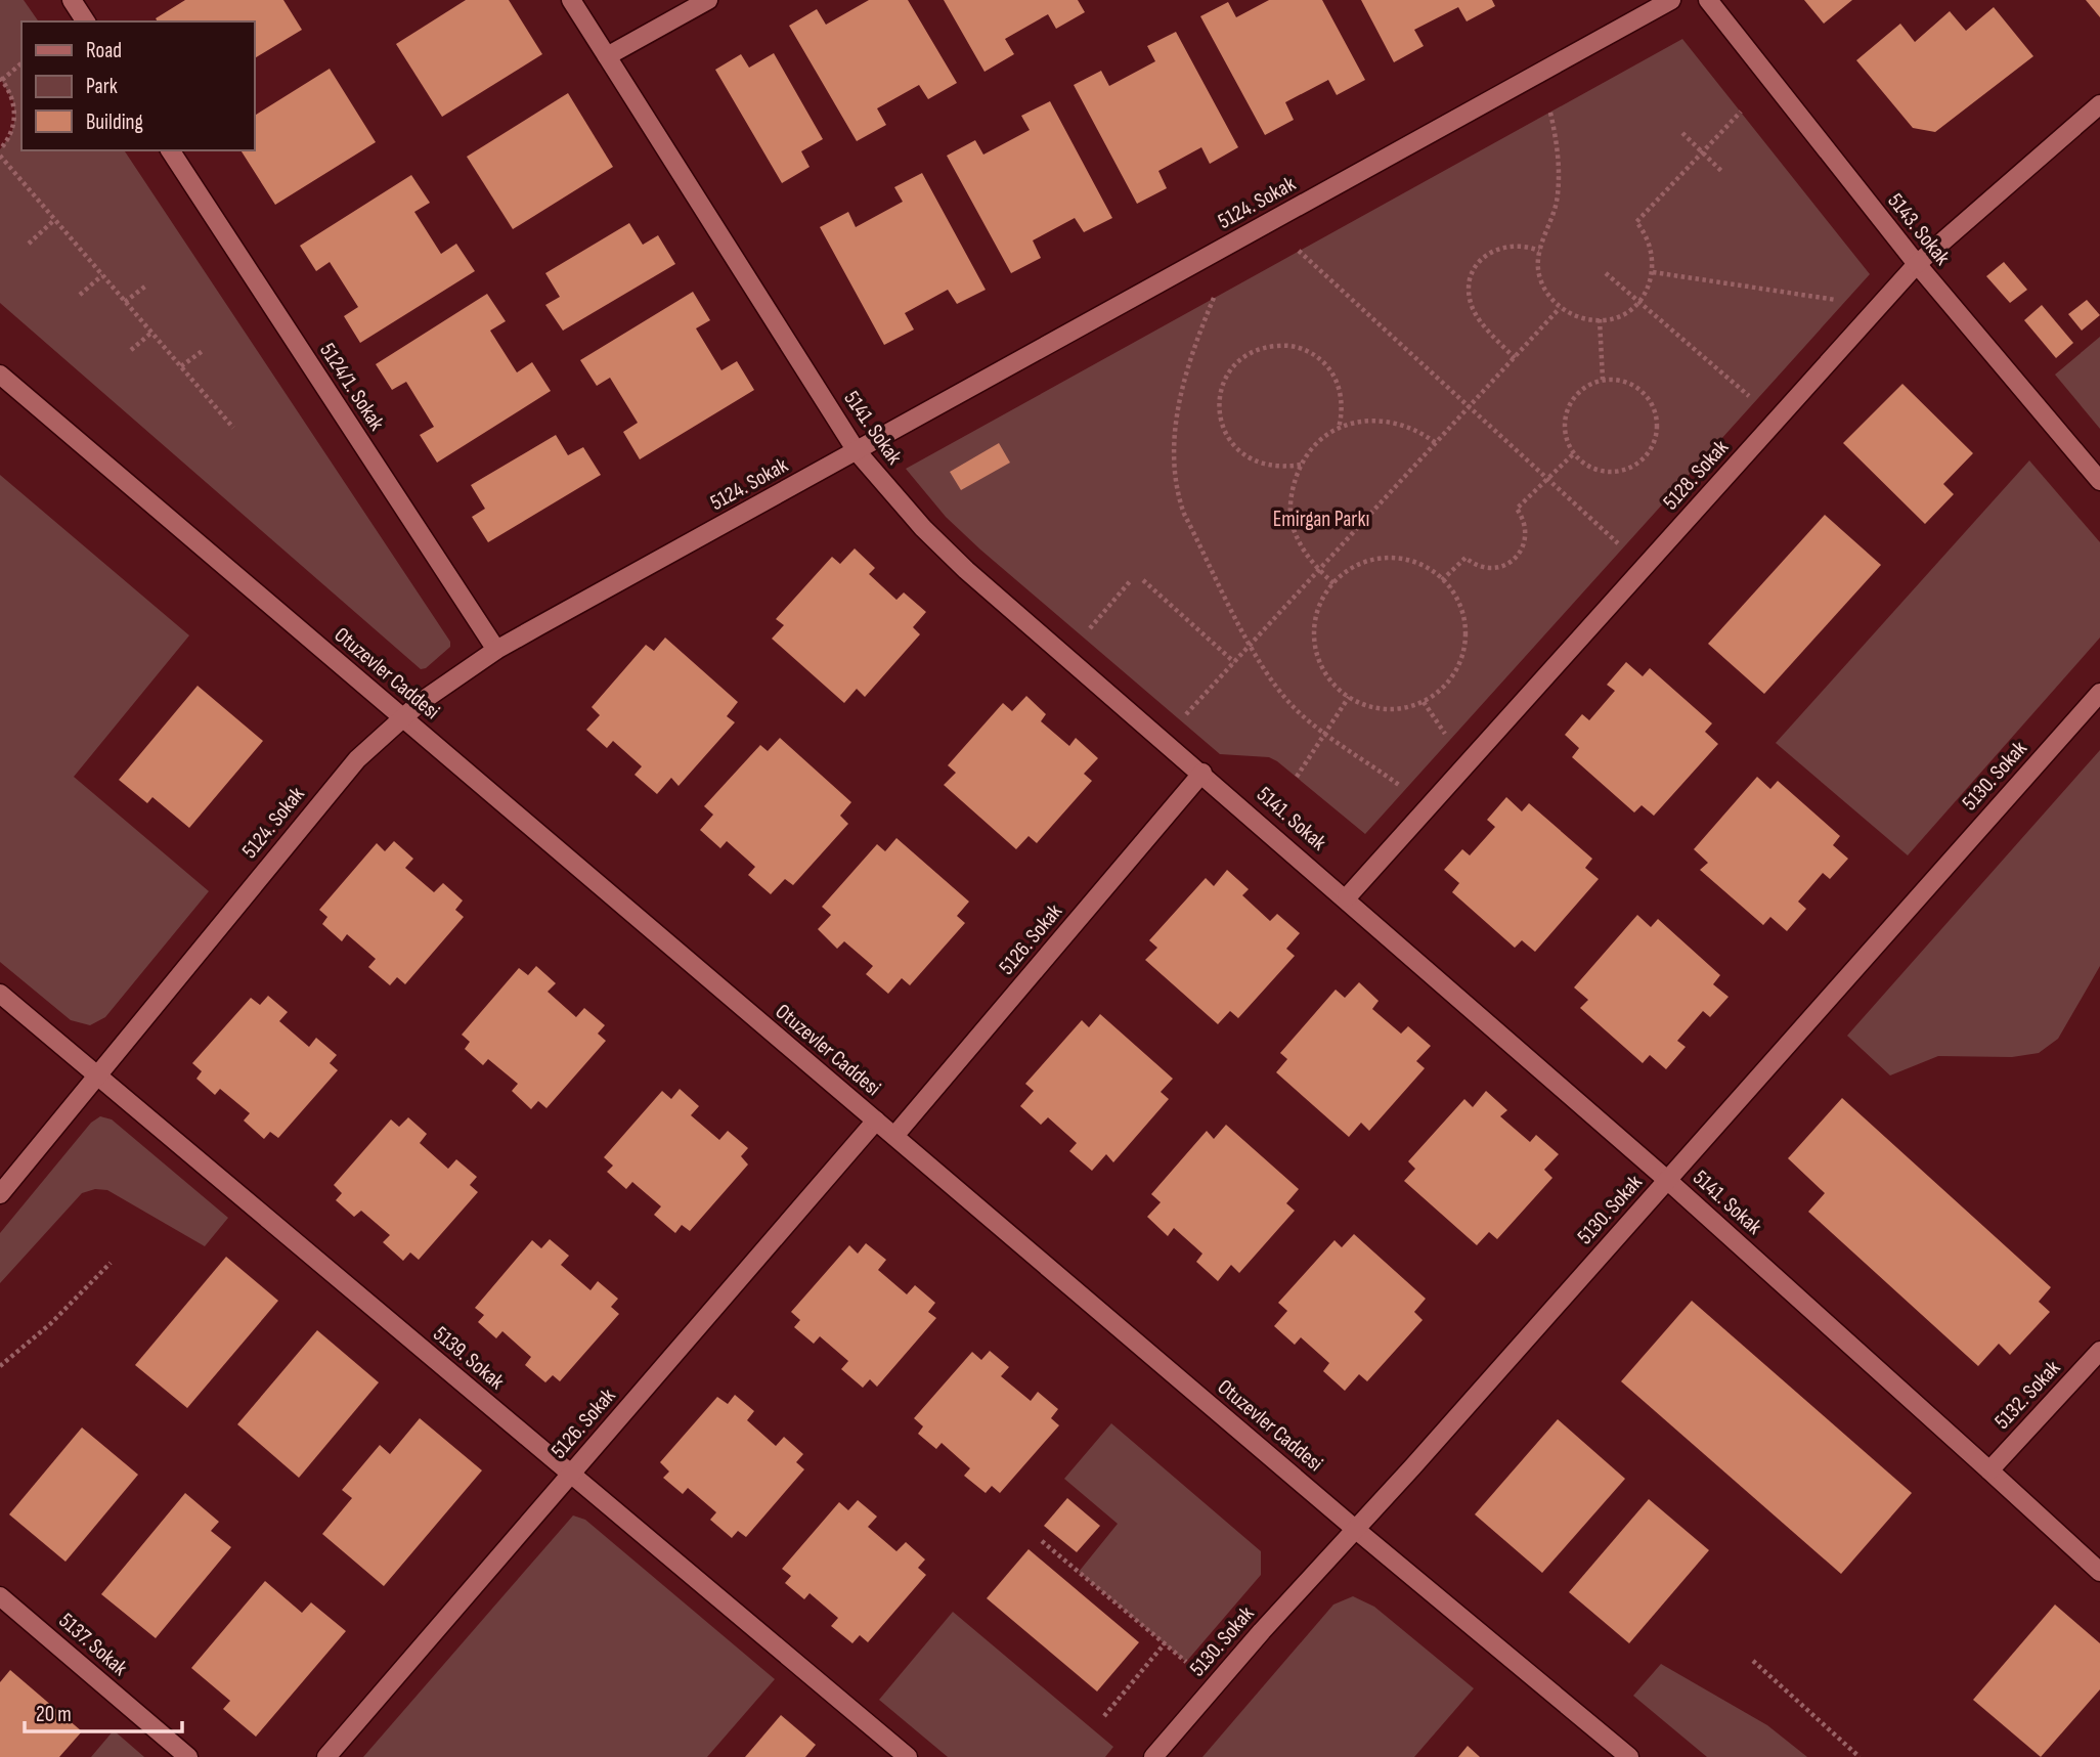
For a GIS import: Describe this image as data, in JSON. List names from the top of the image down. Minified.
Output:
{"streets":{"street":["5124. Sokak","5143. Sokak","5124/1. Sokak","5141. Sokak","5128. Sokak","Otuzevler Caddesi","5130. Sokak","5126. Sokak","5139. Sokak","5132. Sokak","5137. Sokak"]},"crossings":[["5124. Sokak","5124/1. Sokak"],["5124. Sokak","5141. Sokak"],["5124. Sokak","Otuzevler Caddesi"],["5124. Sokak","5139. Sokak"],["5143. Sokak","5128. Sokak"],["5141. Sokak","5128. Sokak"],["5141. Sokak","5130. Sokak"],["5141. Sokak","5126. Sokak"],["5141. Sokak","5132. Sokak"],["Otuzevler Caddesi","5130. Sokak"],["Otuzevler Caddesi","5126. Sokak"],["5126. Sokak","5139. Sokak"]],"parks":["Emirgan Parkı"],"legend":["Road","Park","Building"],"scale_bar":"20 m"}
